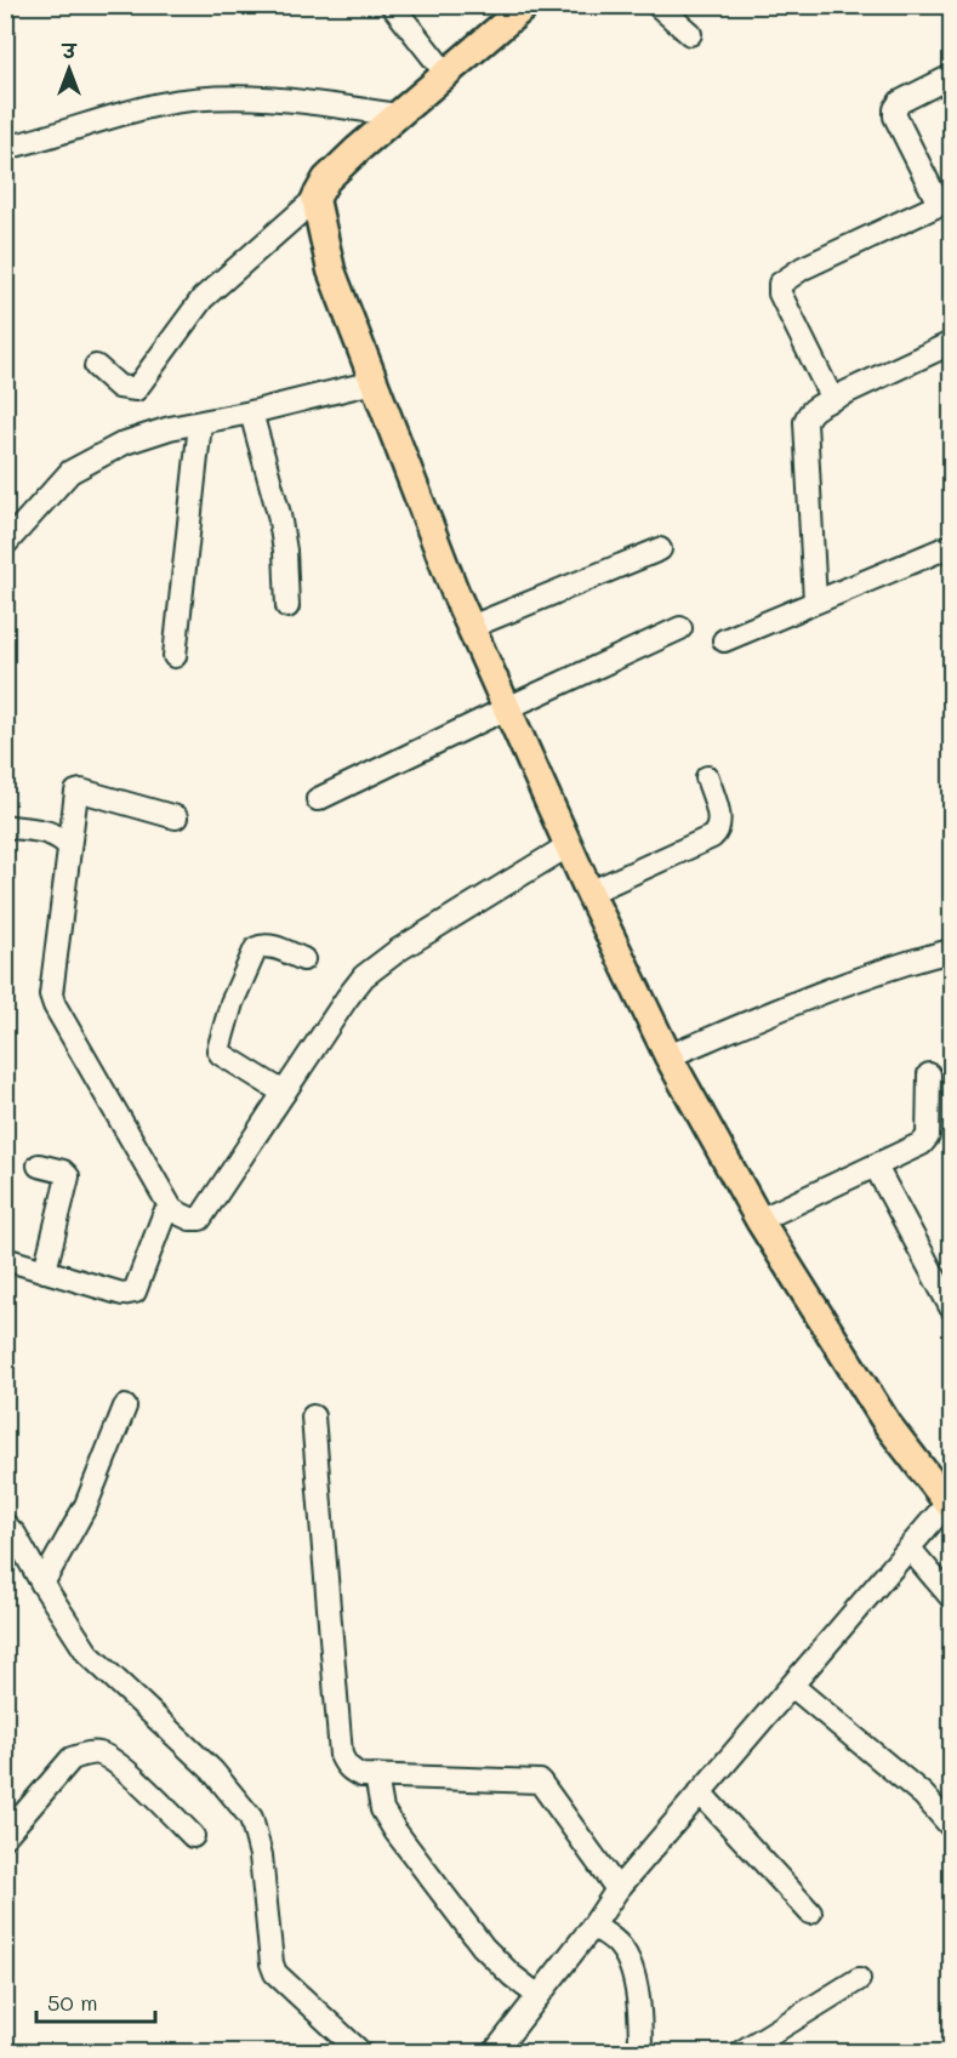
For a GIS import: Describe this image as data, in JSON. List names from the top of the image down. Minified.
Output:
{"scale_bar":"50 m","north":"top"}
